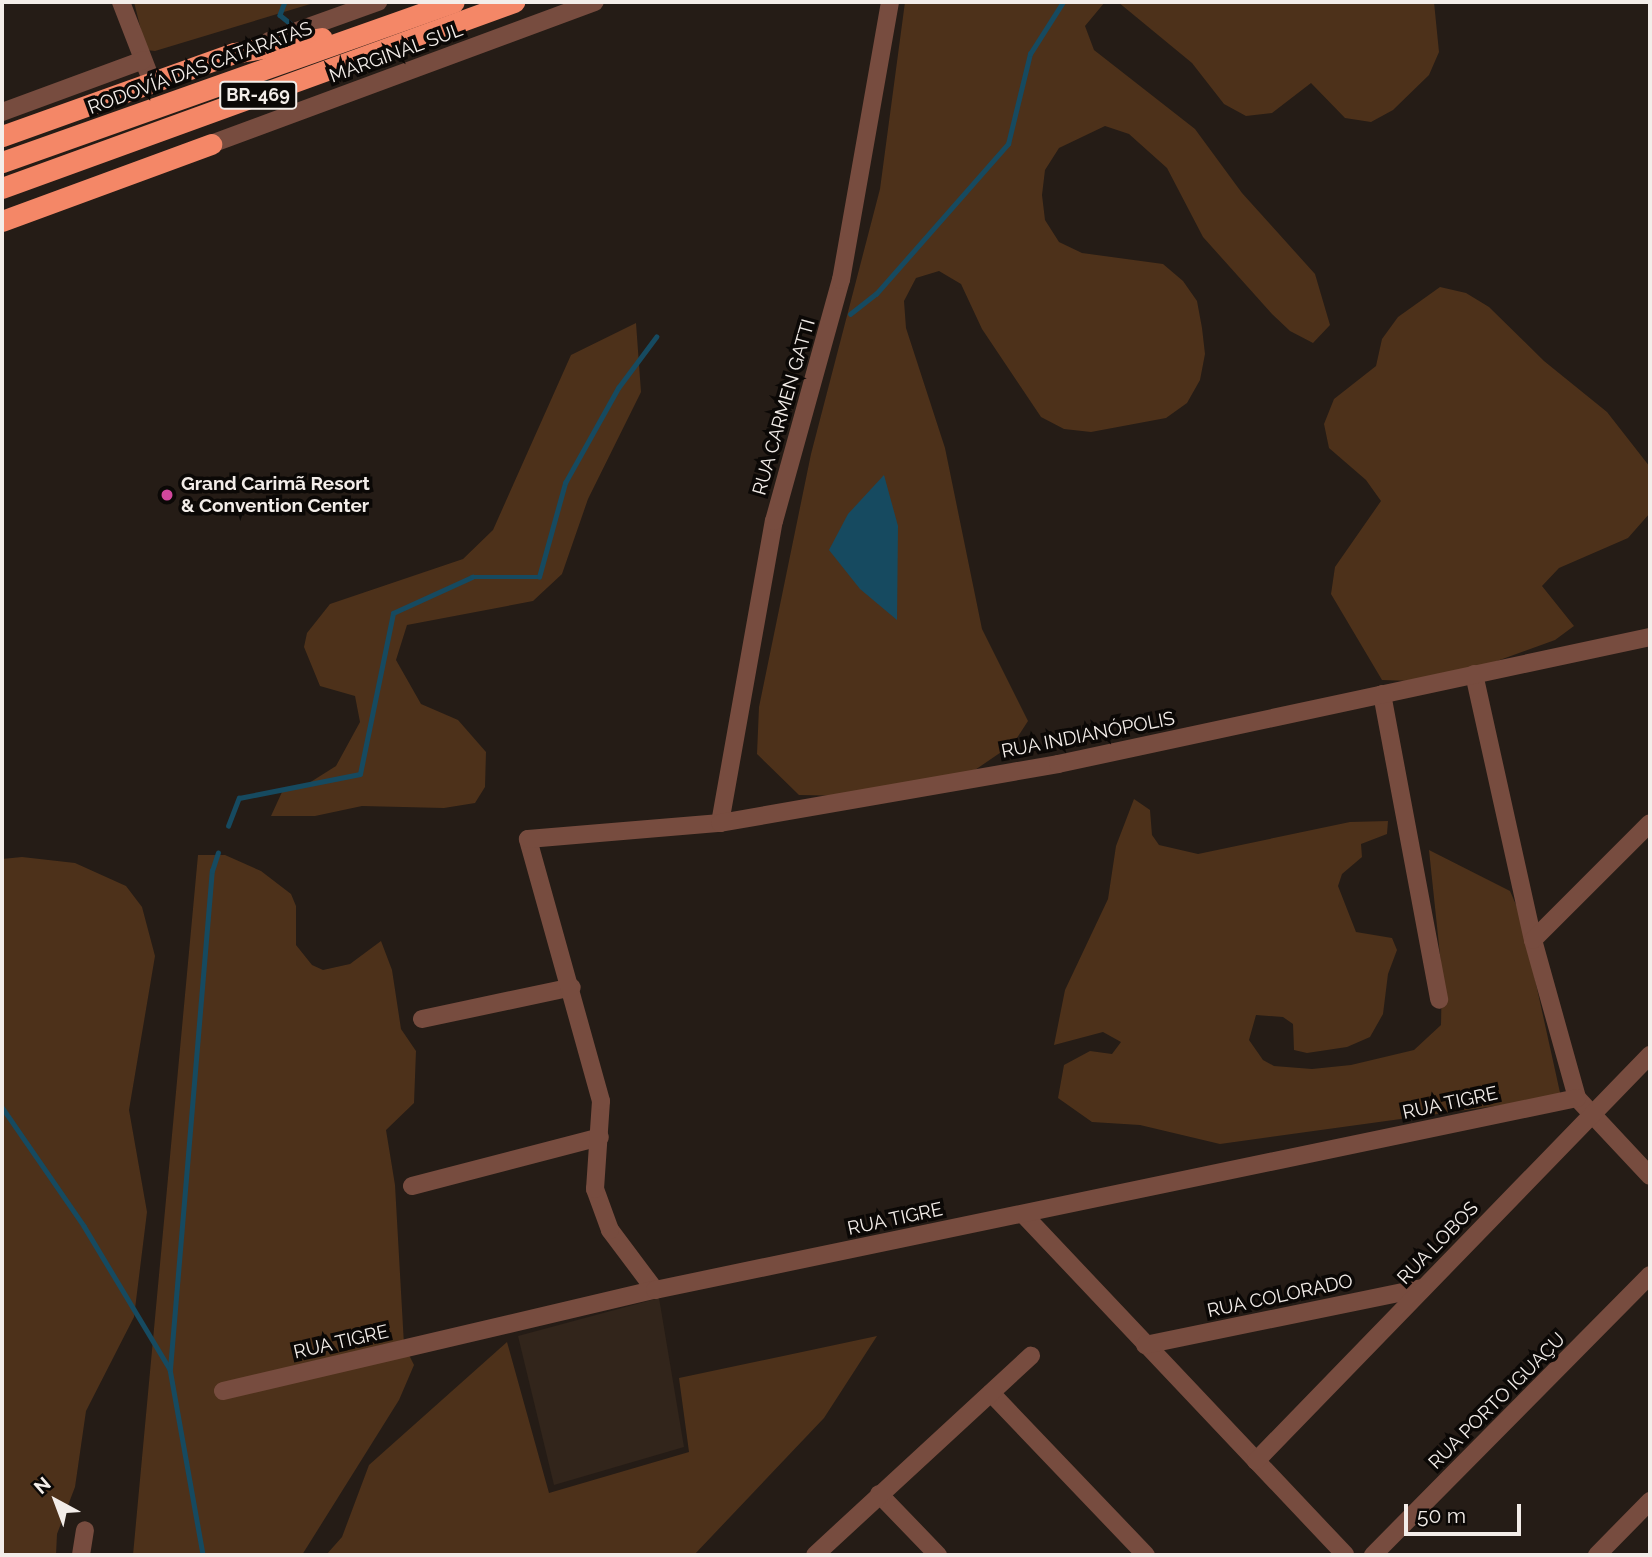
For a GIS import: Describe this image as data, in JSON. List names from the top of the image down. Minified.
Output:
{"streets":{"highway":["RODOVÍA DAS CATARATAS","BR-469"],"street":["MARGINAL SUL","RUA CARMEN GATTI","RUA INDIANÓPOLIS","RUA TIGRE","RUA LOBOS","RUA COLORADO","RUA PORTO IGUAÇU"]},"crossings":[["RUA CARMEN GATTI","RUA INDIANÓPOLIS"],["RUA LOBOS","RUA COLORADO"]],"places":["Grand Carimã Resort & Convention Center"],"scale_bar":"50 m","north":"top left"}
